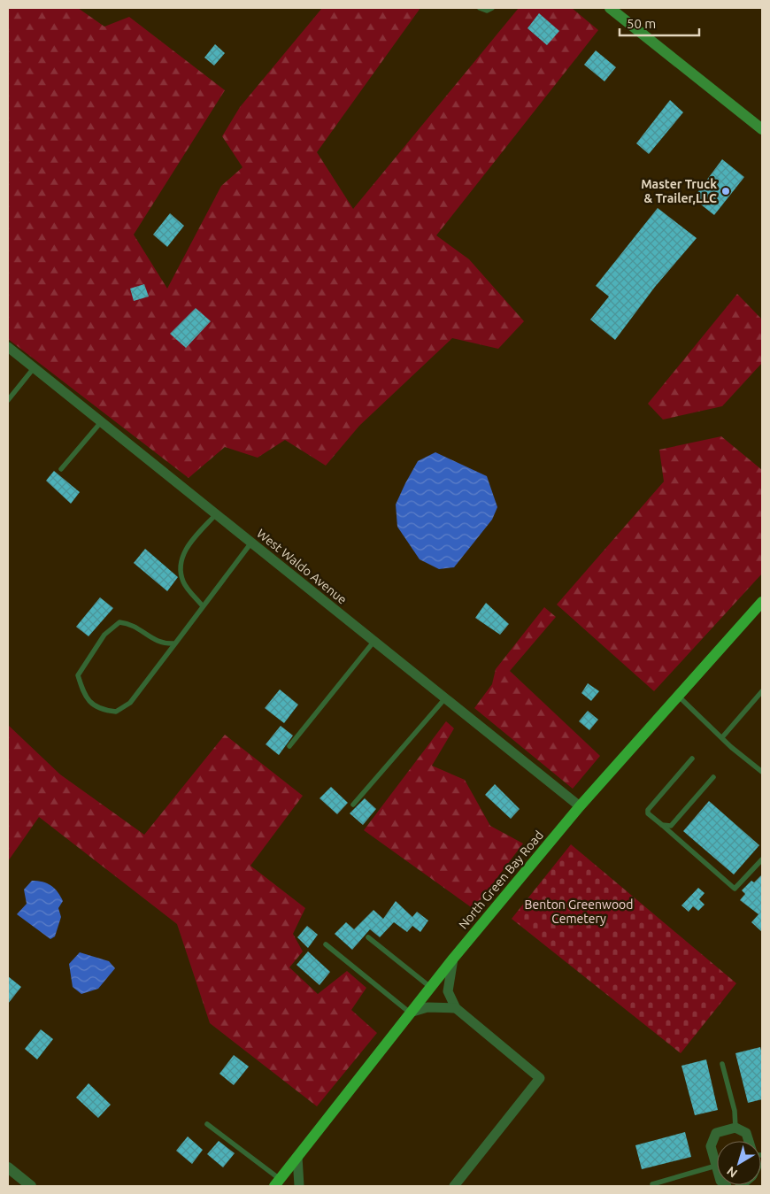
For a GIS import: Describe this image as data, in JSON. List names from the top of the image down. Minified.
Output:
{"streets":{"main road":["North Green Bay Road"],"street":["West Waldo Avenue"]},"crossings":[["West Waldo Avenue","North Green Bay Road"]],"parks":["Benton Greenwood Cemetery"],"places":["Master Truck & Trailer,LLC"],"scale_bar":"50 m","north":"bottom left"}
